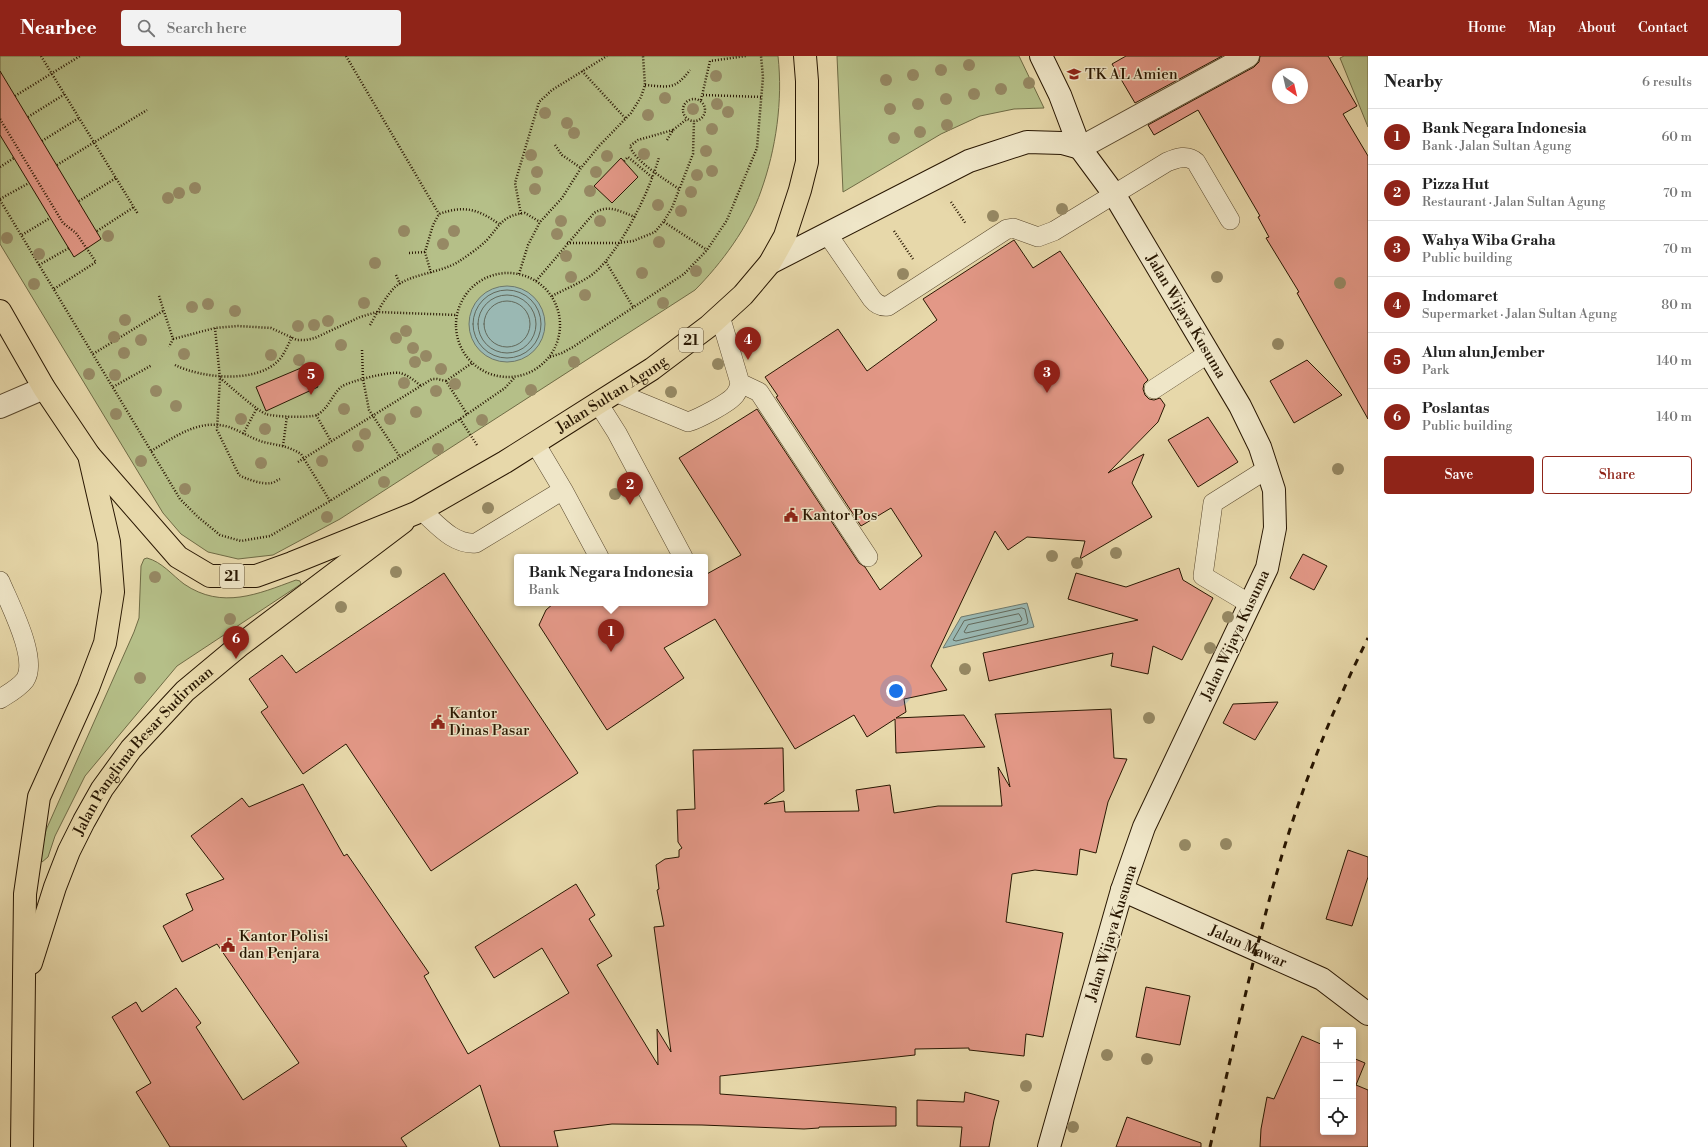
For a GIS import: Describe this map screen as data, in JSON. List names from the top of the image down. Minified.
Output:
{"streets":{"main road":["21","Jalan Sultan Agung","Jalan Panglima Besar Sudirman"],"street":["Jalan Wijaya Kusuma","Jalan Mawar"]},"crossings":[["Jalan Wijaya Kusuma","Jalan Mawar"],["21","Jalan Sultan Agung"],["21","Jalan Panglima Besar Sudirman"],["Jalan Sultan Agung","Jalan Panglima Besar Sudirman"]],"places":{"school or university":["TK AL Amien"],"public building":["Kantor Pos","Kantor Dinas Pasar","Kantor Polisi dan Penjara"]},"north":"bottom right","page":{"header":"Nearbee","search":"Search here","nav":["Home","Map","About","Contact"],"heading":["Nearby","6 results"],"list":[{"mark":"1","name":"Bank Negara Indonesia","note":"Bank · Jalan Sultan Agung","value":"60 m"},{"mark":"2","name":"Pizza Hut","note":"Restaurant · Jalan Sultan Agung","value":"70 m"},{"mark":"3","name":"Wahya Wiba Graha","note":"Public building","value":"70 m"},{"mark":"4","name":"Indomaret","note":"Supermarket · Jalan Sultan Agung","value":"80 m"},{"mark":"5","name":"Alun alun Jember","note":"Park","value":"140 m"},{"mark":"6","name":"Poslantas","note":"Public building","value":"140 m"}],"pins":["4","3","5","2","1","6"],"buttons":["Save","Share"],"popup":["Bank Negara Indonesia","Bank"],"map_buttons":["+","−"]}}
